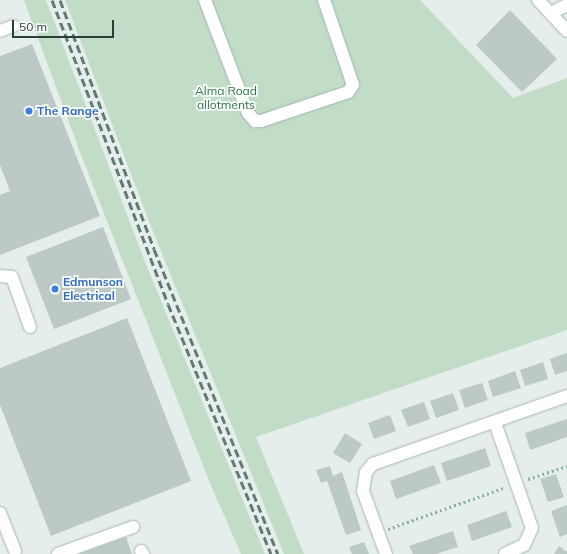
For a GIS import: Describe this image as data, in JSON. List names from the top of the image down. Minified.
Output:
{"parks":["Alma Road allotments"],"places":["The Range","Edmunson Electrical"],"scale_bar":"50 m"}
